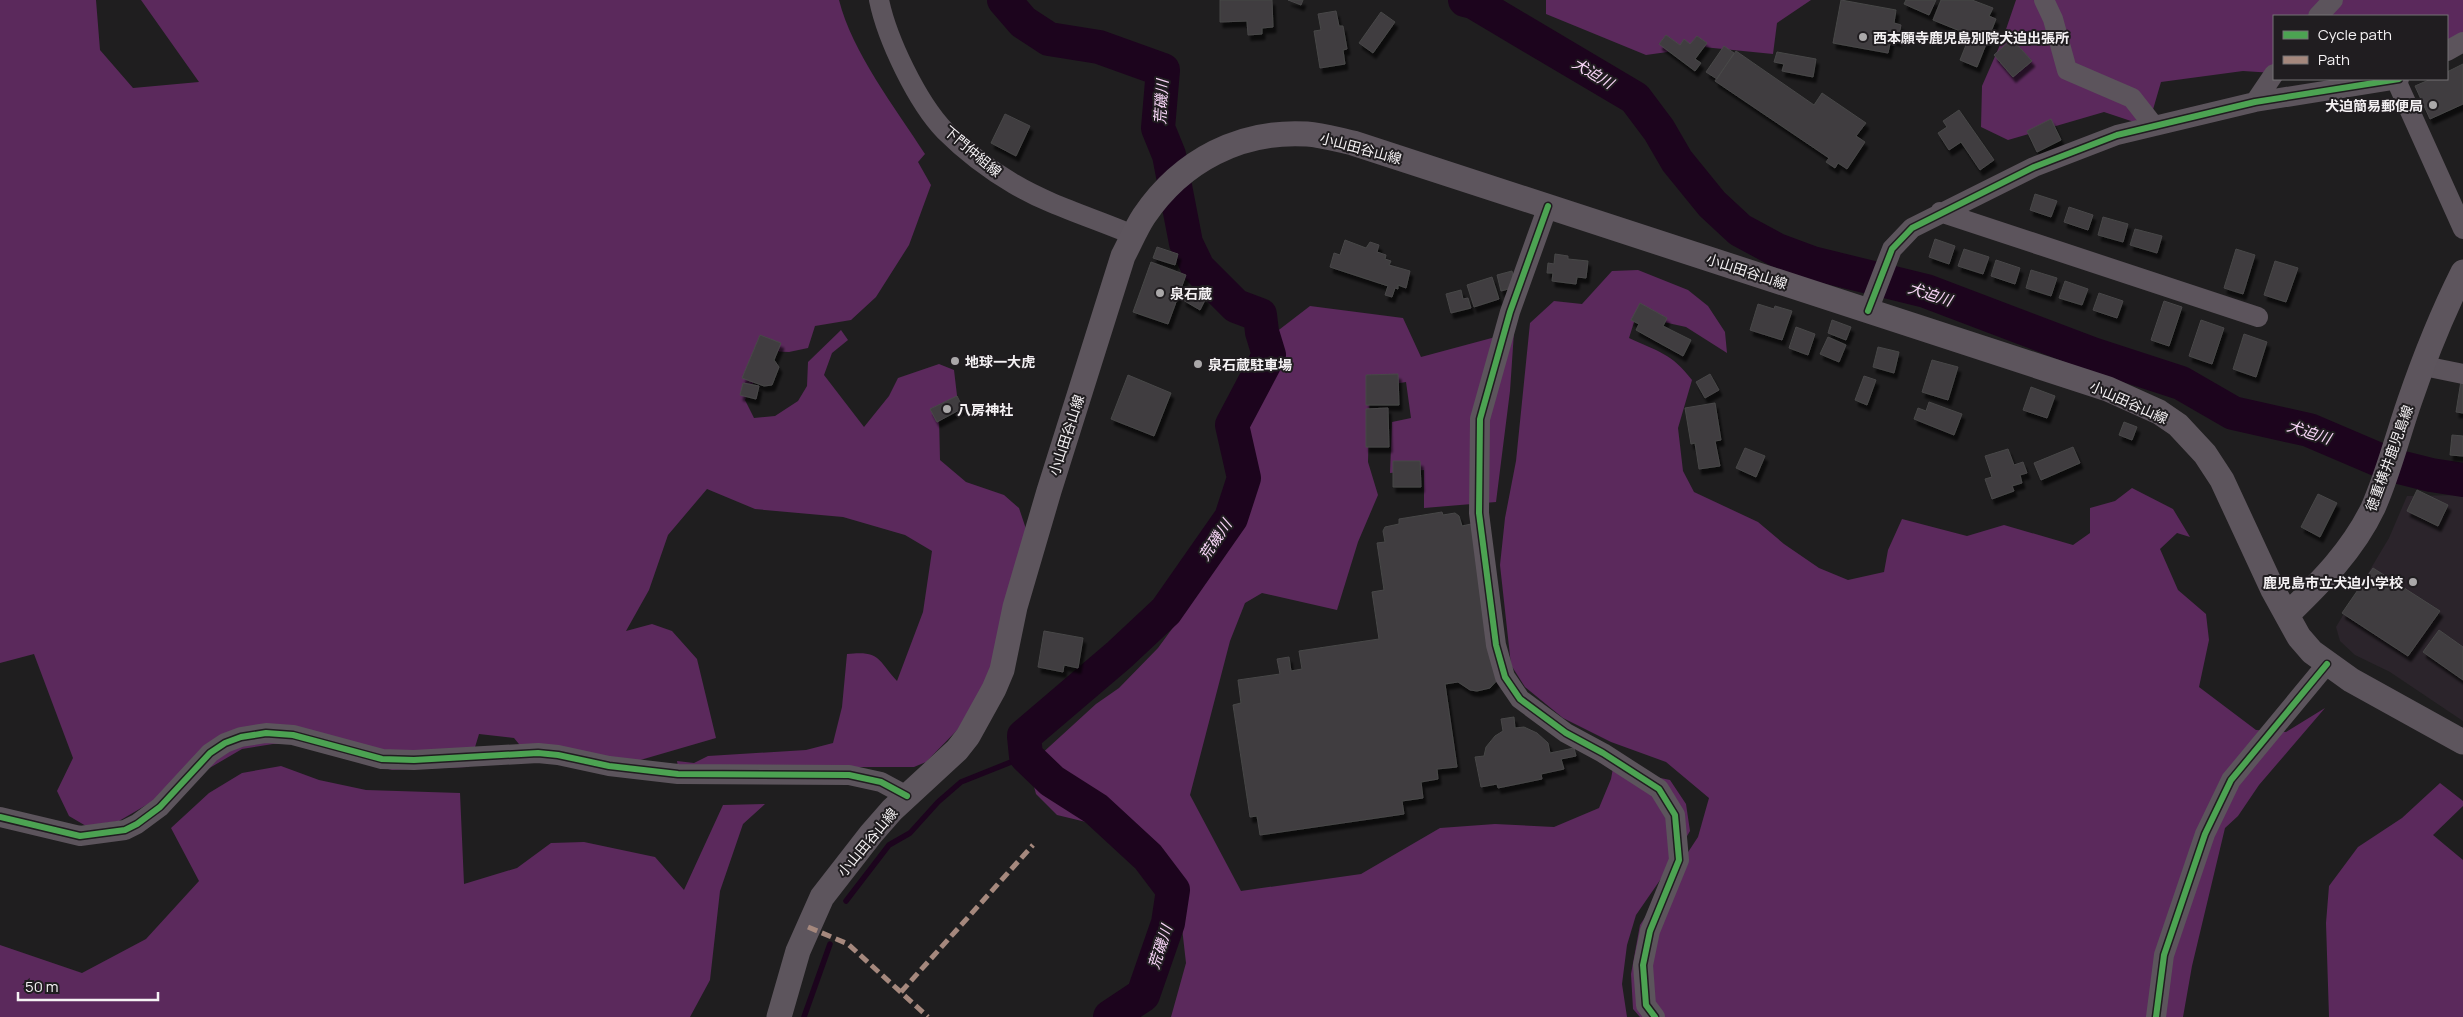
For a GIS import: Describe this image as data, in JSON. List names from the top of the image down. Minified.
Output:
{"streets":{"main road":["小山田谷山線","徳重横井鹿児島線"],"street":["下門仲組線"]},"crossings":[["小山田谷山線","下門仲組線"],["小山田谷山線","徳重横井鹿児島線"]],"water":["犬迫川","荒磯川"],"places":["西本願寺鹿児島別院犬迫出張所","犬迫簡易郵便局","泉石蔵","地球一大虎","泉石蔵駐車場","八房神社","鹿児島市立犬迫小学校"],"legend":["Cycle path","Path"],"scale_bar":"50 m"}
